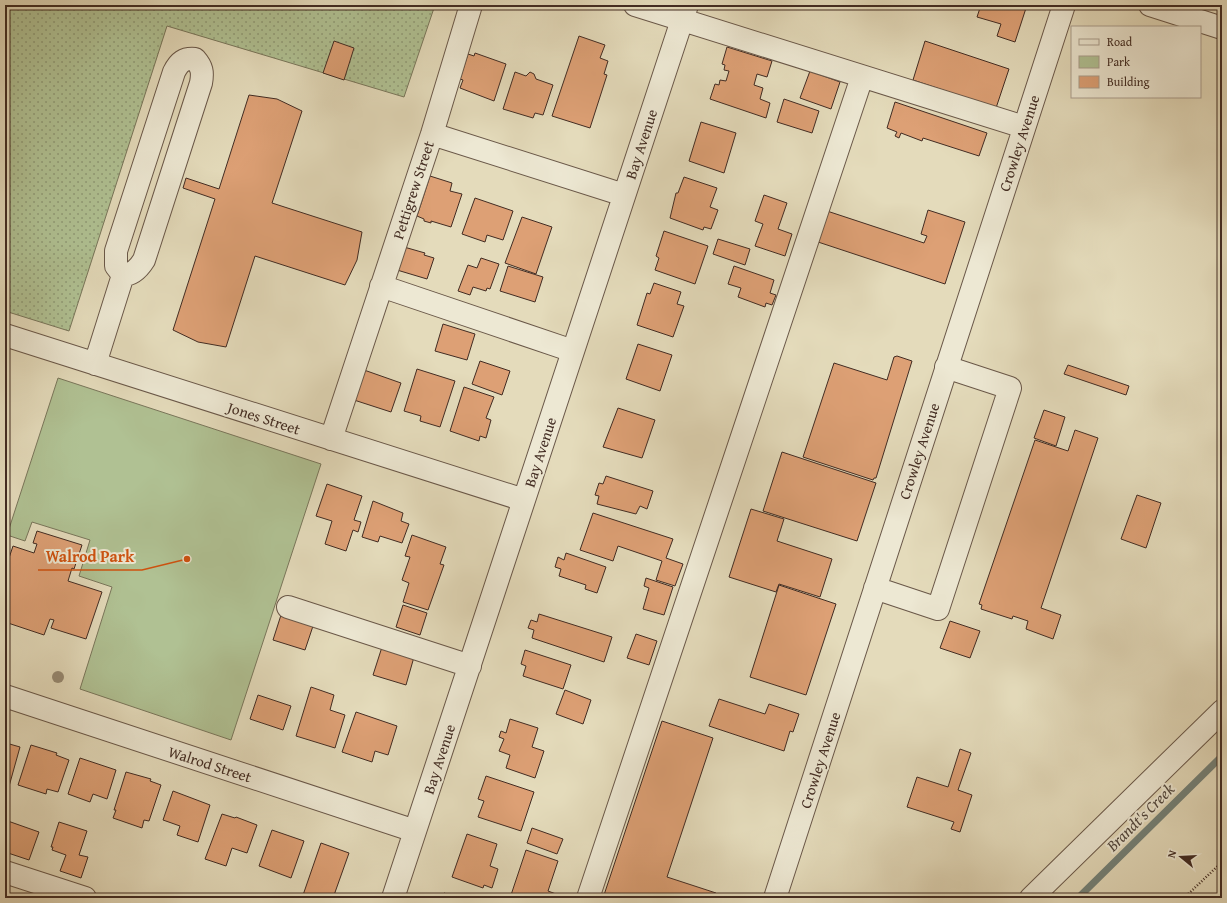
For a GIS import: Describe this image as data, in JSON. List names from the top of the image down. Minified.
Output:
{"streets":{"street":["Crowley Avenue","Bay Avenue","Pettigrew Street","Jones Street","Walrod Street"]},"crossings":[["Bay Avenue","Pettigrew Street"],["Bay Avenue","Jones Street"],["Bay Avenue","Walrod Street"],["Pettigrew Street","Jones Street"]],"water":["Brandt's Creek"],"places":["Walrod Park"],"legend":["Road","Park","Building"],"north":"left"}
